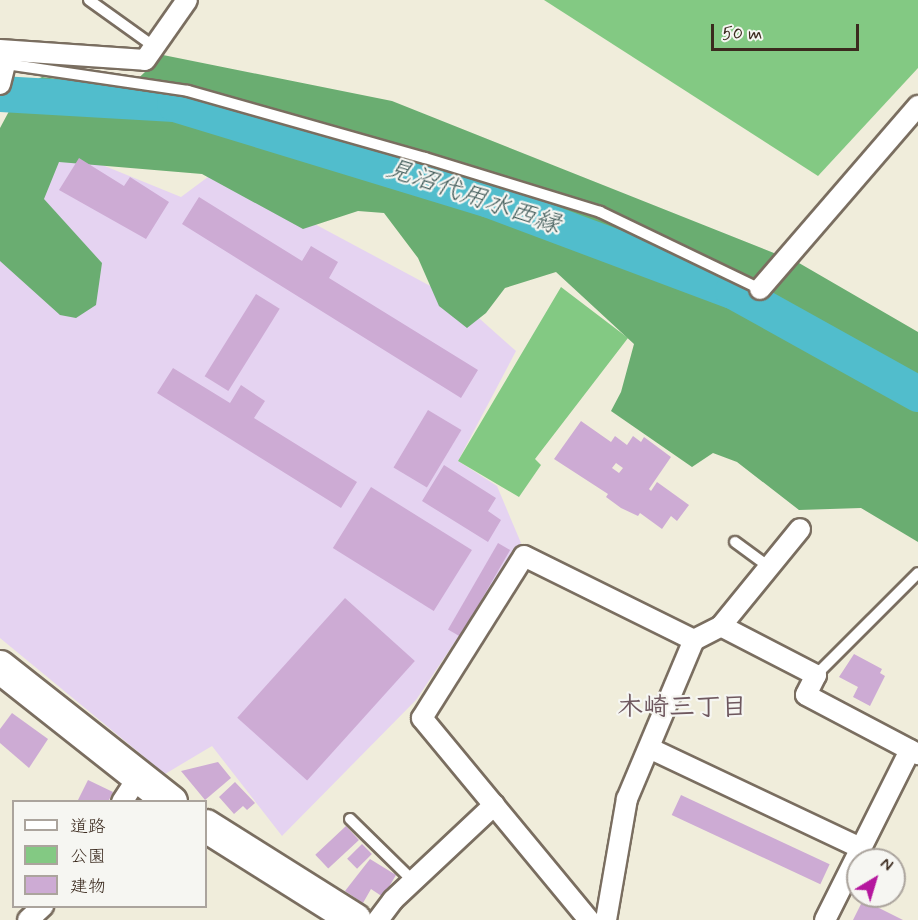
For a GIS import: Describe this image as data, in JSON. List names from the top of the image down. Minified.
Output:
{"districts":["木崎三丁目"],"water":["見沼代用水西縁"],"legend":["道路","公園","建物"],"scale_bar":"50 m","north":"top right"}
